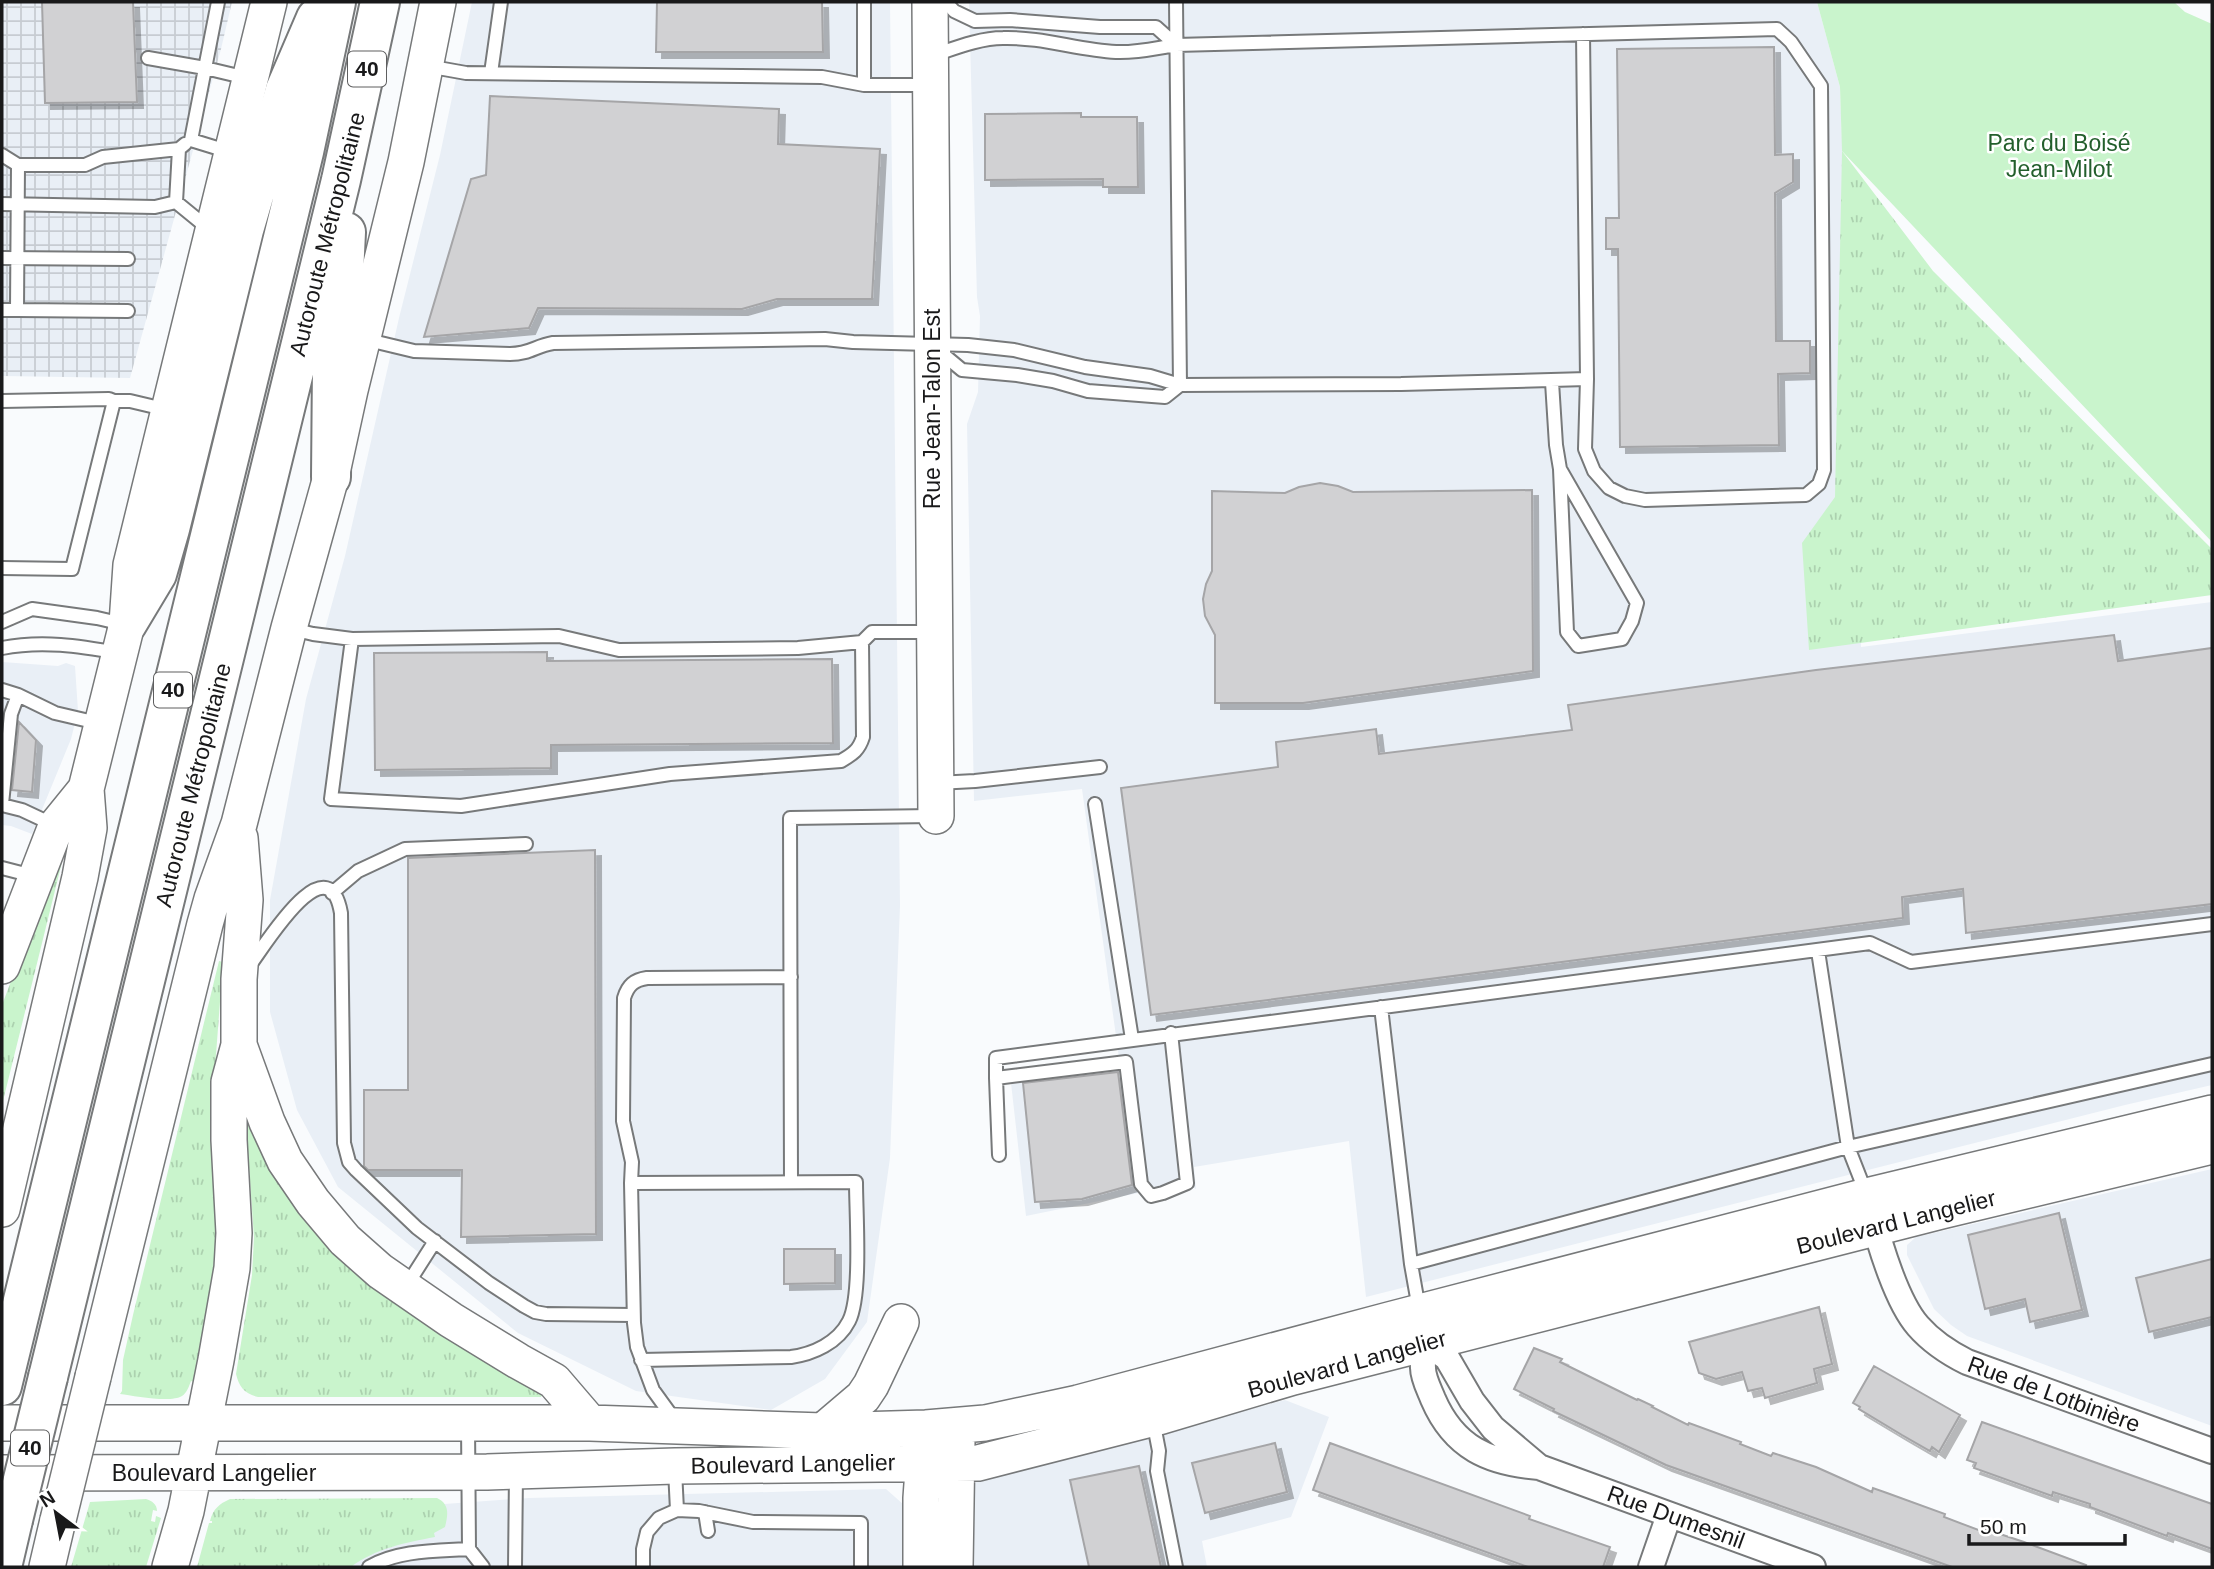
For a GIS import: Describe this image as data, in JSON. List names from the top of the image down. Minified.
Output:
{"streets":{"highway":["40","Autoroute Métropolitaine"],"main road":["Rue Jean-Talon Est","Boulevard Langelier"],"street":["Rue de Lotbinière","Rue Dumesnil"]},"crossings":[["Boulevard Langelier","Rue de Lotbinière"],["Boulevard Langelier","Rue Dumesnil"]],"parks":["Parc du Boisé Jean-Milot"],"scale_bar":"50 m","north":"top left"}
